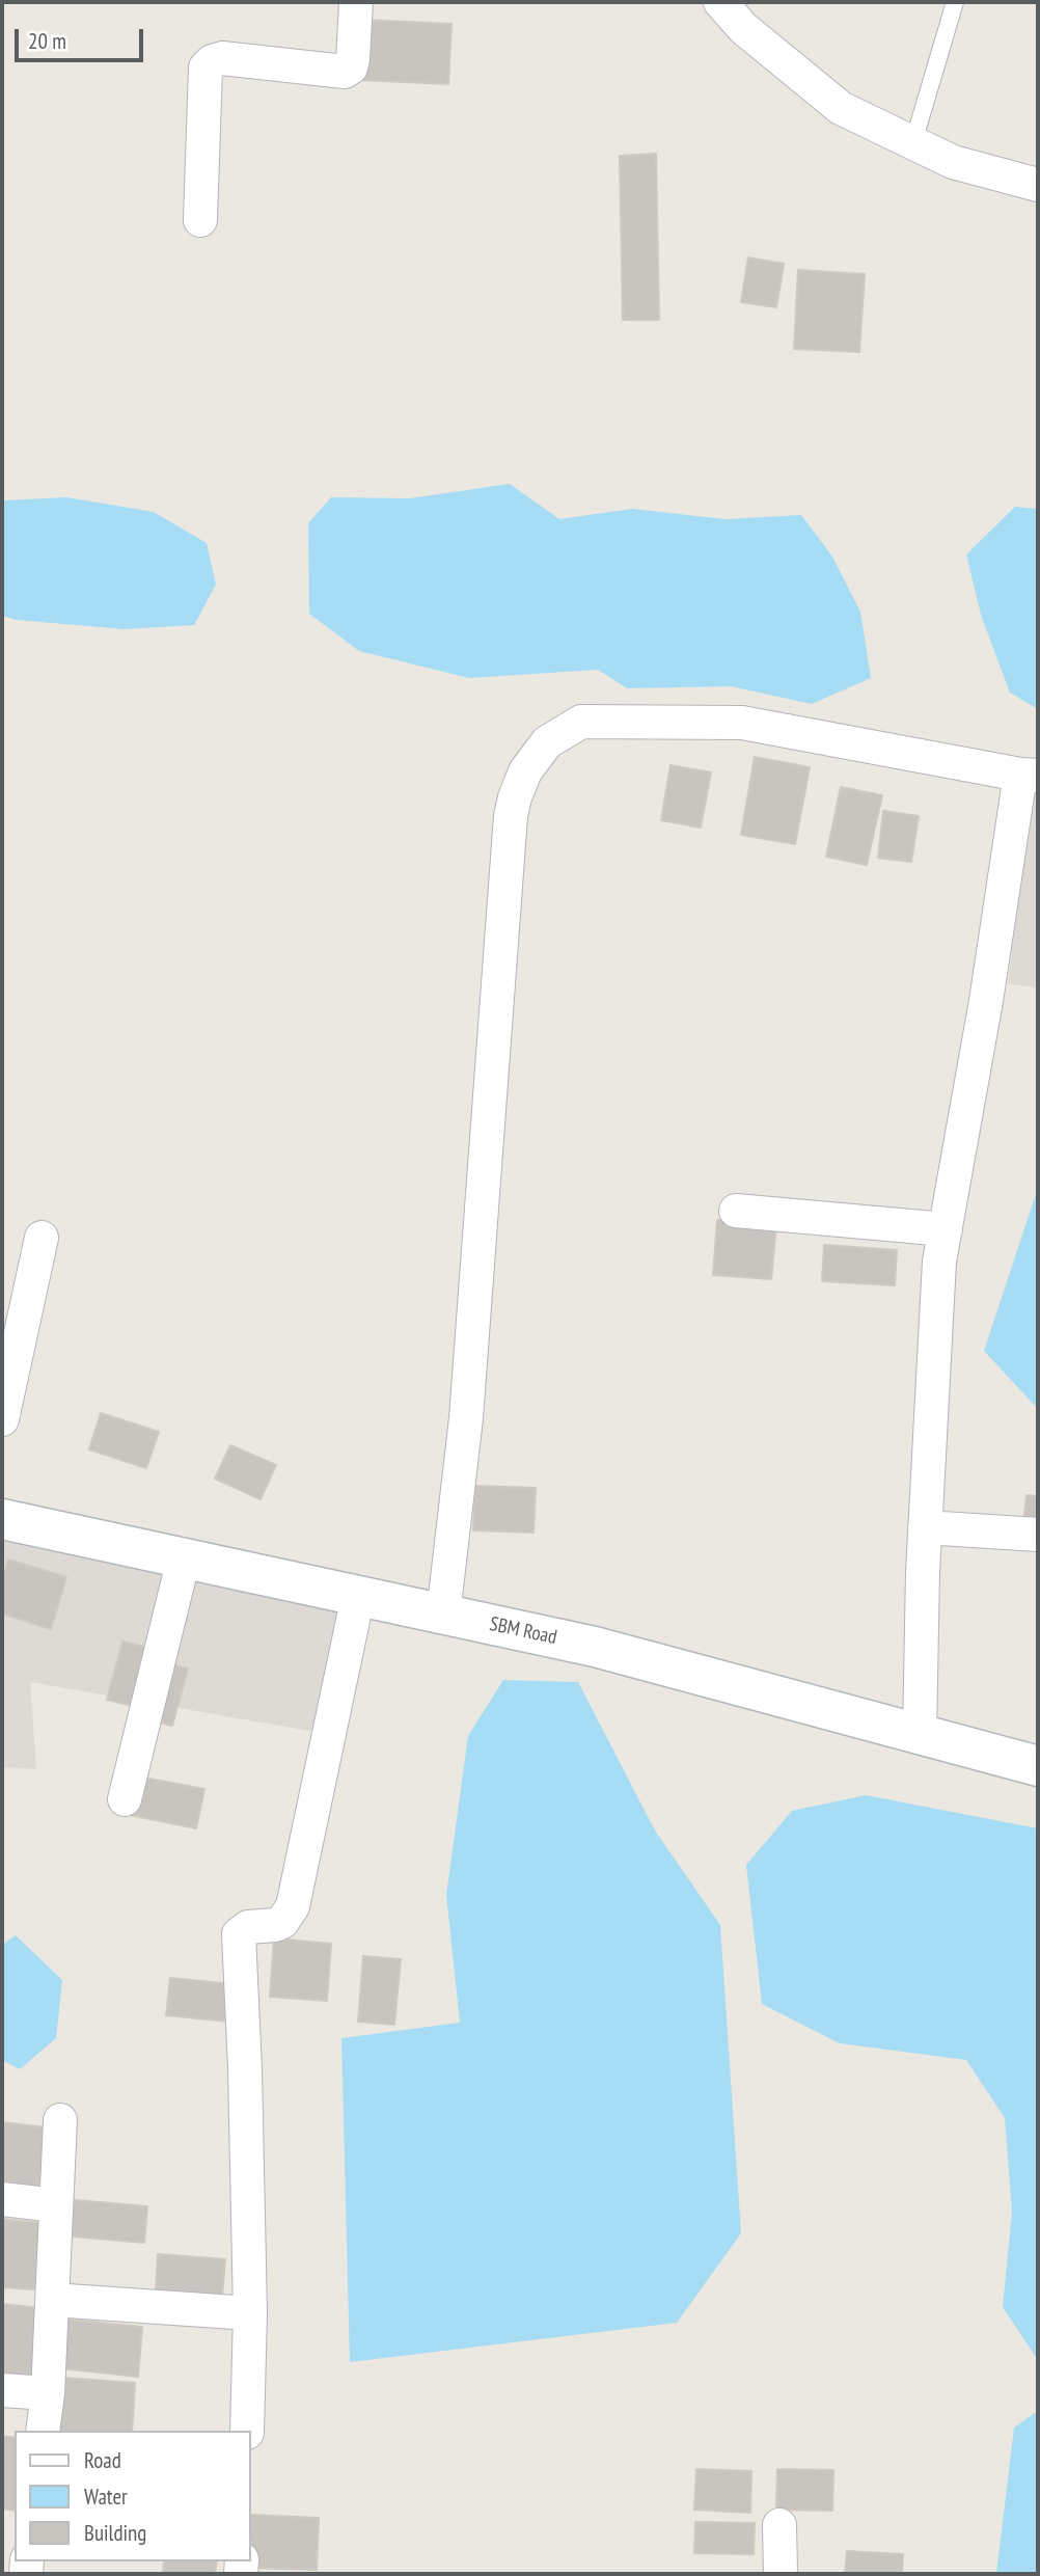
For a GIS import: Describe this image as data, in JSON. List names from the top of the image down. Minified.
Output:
{"streets":{"street":["SBM Road"]},"legend":["Road","Water","Building"],"scale_bar":"20 m"}
